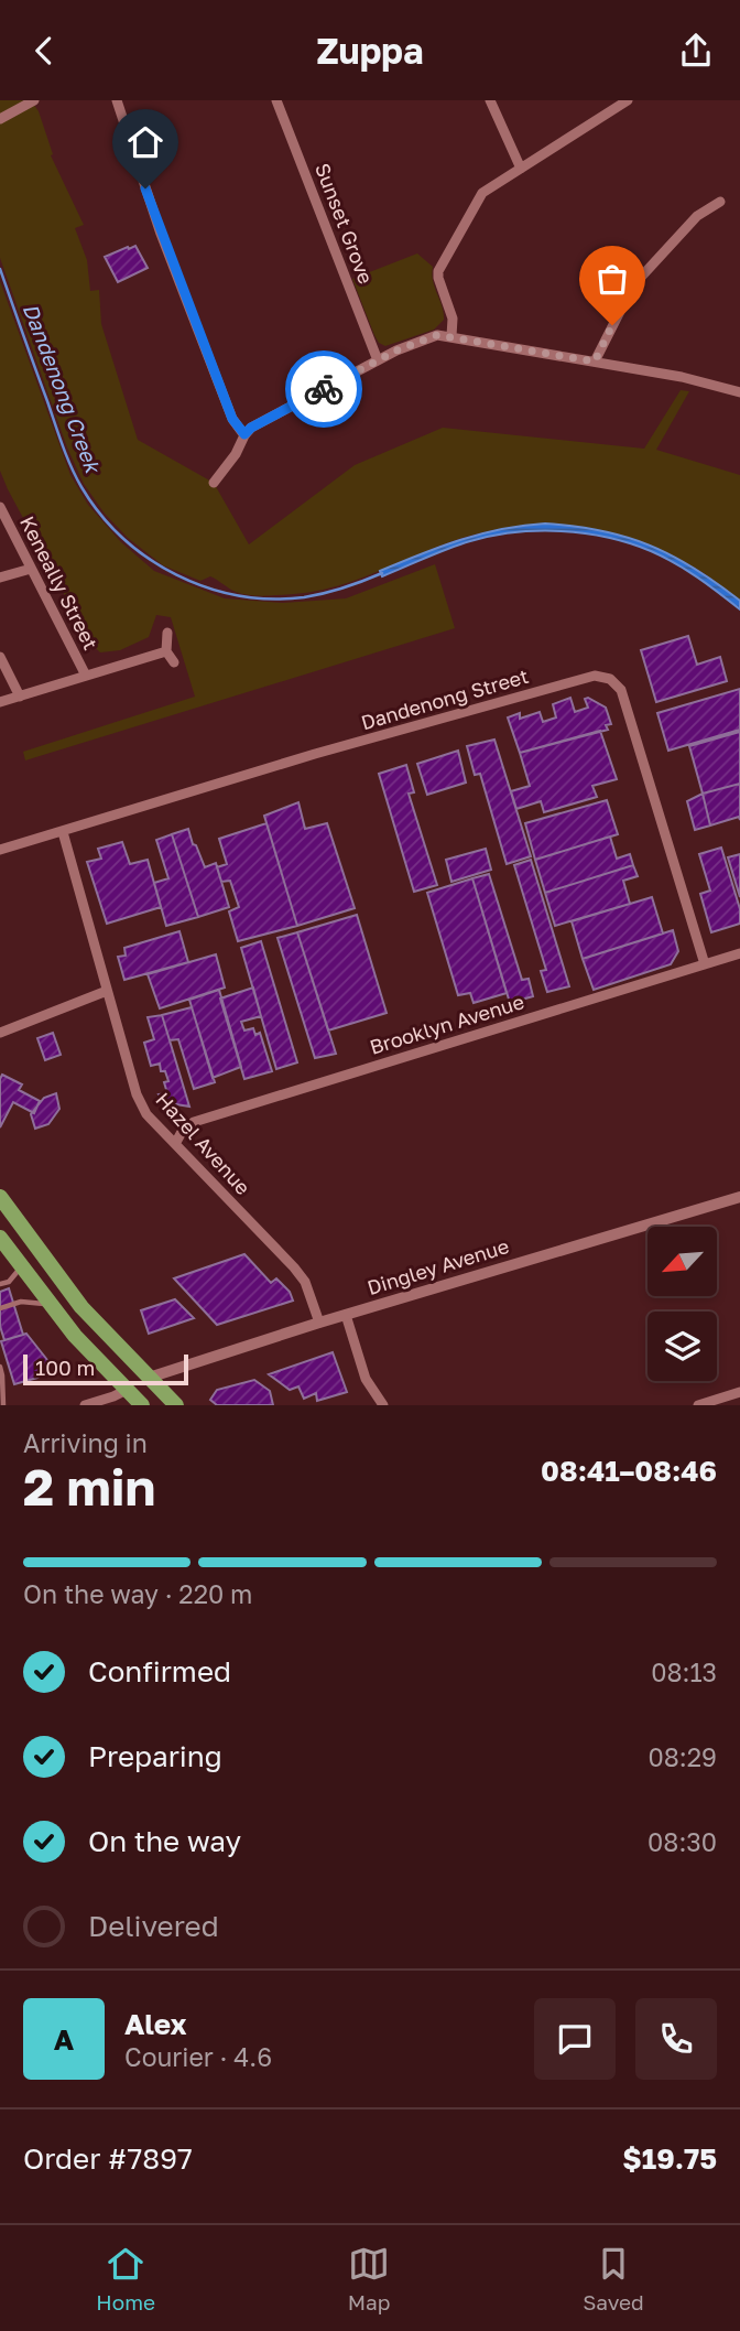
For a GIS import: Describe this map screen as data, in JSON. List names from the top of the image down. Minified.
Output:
{"streets":{"street":["Sunset Grove","Keneally Street","Dandenong Street","Brooklyn Avenue","Hazel Avenue","Dingley Avenue"]},"crossings":[["Dandenong Street","Brooklyn Avenue"],["Dandenong Street","Hazel Avenue"],["Brooklyn Avenue","Hazel Avenue"],["Hazel Avenue","Dingley Avenue"]],"water":["Dandenong Creek"],"scale_bar":"100 m","north":"bottom left","page":{"header":"Zuppa","scale":"100 m","heading":["2 min","Arriving in","08:41–08:46"],"panel":["Alex","Courier · 4.6","Order #7897","$19.75"],"bar":"On the way · 220 m","list":[["Confirmed","08:13"],["Preparing","08:29"],["On the way","08:30"],"Delivered"],"round":"A","tabs":["Home","Map","Saved"]}}
